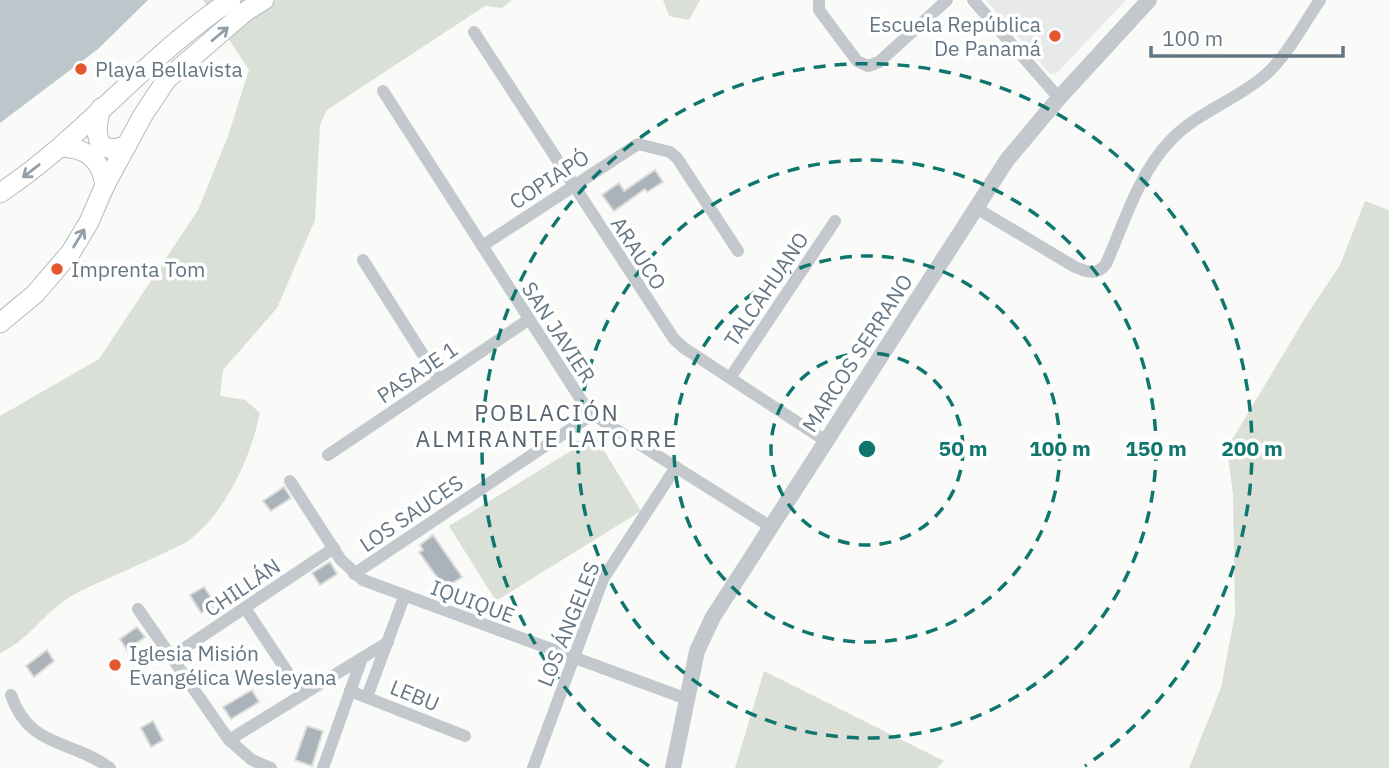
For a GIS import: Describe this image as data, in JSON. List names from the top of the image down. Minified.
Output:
{"streets":{"street":["COPIAPÓ","ARAUCO","TALCAHUANO","SAN JAVIER","MARCOS SERRANO","PASAJE 1","LOS SAUCES","CHILLÁN","IQUIQUE","LOS ÁNGELES","LEBU"]},"crossings":[["COPIAPÓ","ARAUCO"],["COPIAPÓ","SAN JAVIER"],["ARAUCO","TALCAHUANO"],["ARAUCO","MARCOS SERRANO"],["SAN JAVIER","MARCOS SERRANO"],["SAN JAVIER","PASAJE 1"],["SAN JAVIER","LOS SAUCES"],["SAN JAVIER","LOS ÁNGELES"],["MARCOS SERRANO","IQUIQUE"],["LOS SAUCES","IQUIQUE"],["CHILLÁN","IQUIQUE"],["IQUIQUE","LOS ÁNGELES"]],"districts":["POBLACIÓN ALMIRANTE LATORRE"],"places":["Escuela República De Panamá","Playa Bellavista","Imprenta Tom","Iglesia Misión Evangélica Wesleyana"],"scale_bar":"100 m","rings":["50 m","100 m","150 m","200 m"]}
